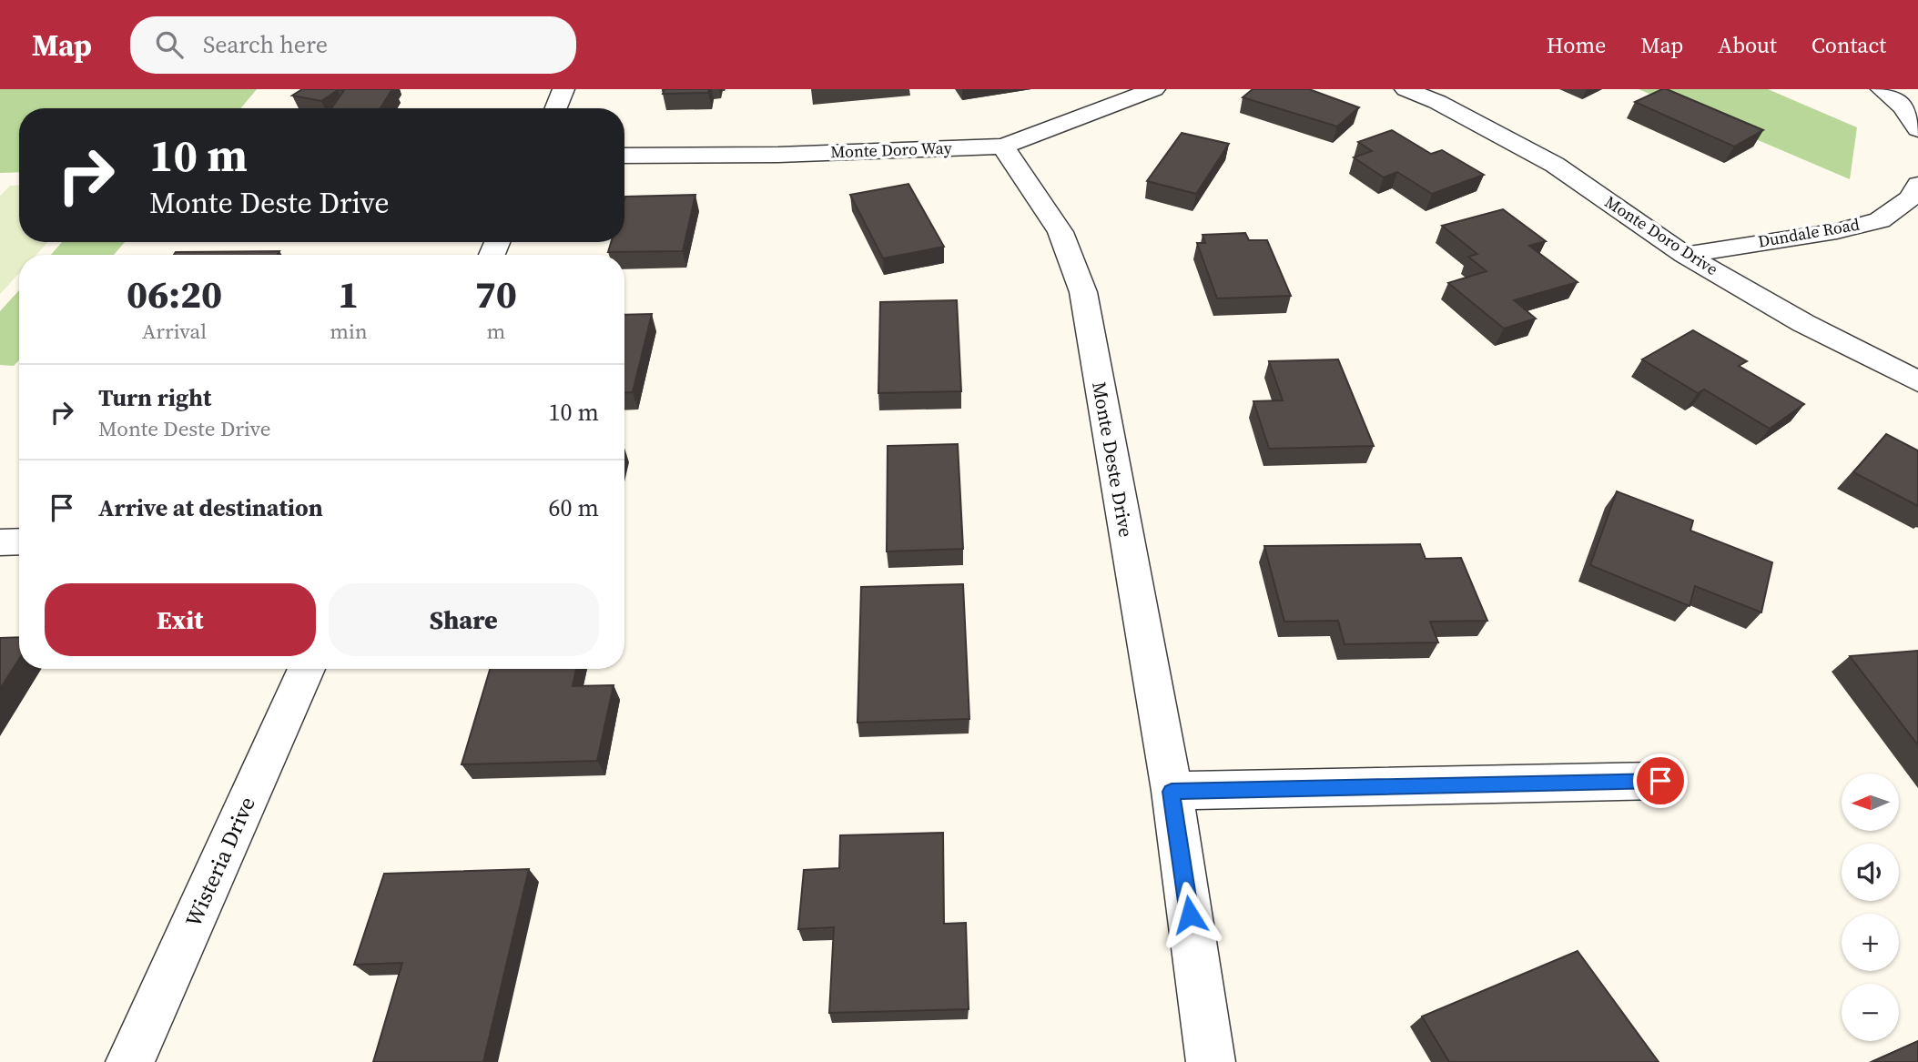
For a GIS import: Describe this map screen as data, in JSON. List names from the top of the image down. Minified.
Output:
{"streets":{"street":["Monte Doro Way","Dundale Road","Monte Doro Drive","Monte Deste Drive","Wisteria Drive"]},"crossings":[["Monte Doro Way","Monte Deste Drive"],["Dundale Road","Monte Doro Drive"]],"north":"left","page":{"header":"Map","search":"Search here","nav":["Home","Map","About","Contact"],"turn":["10 m","Monte Deste Drive"],"eta":["06:20","Arrival","1","min","70","m"],"list":[{"name":"Turn right","note":"Monte Deste Drive","value":"10 m"},{"name":"Arrive at destination","value":"60 m"}],"buttons":["Exit","Share"],"map_buttons":["+","−"]}}
